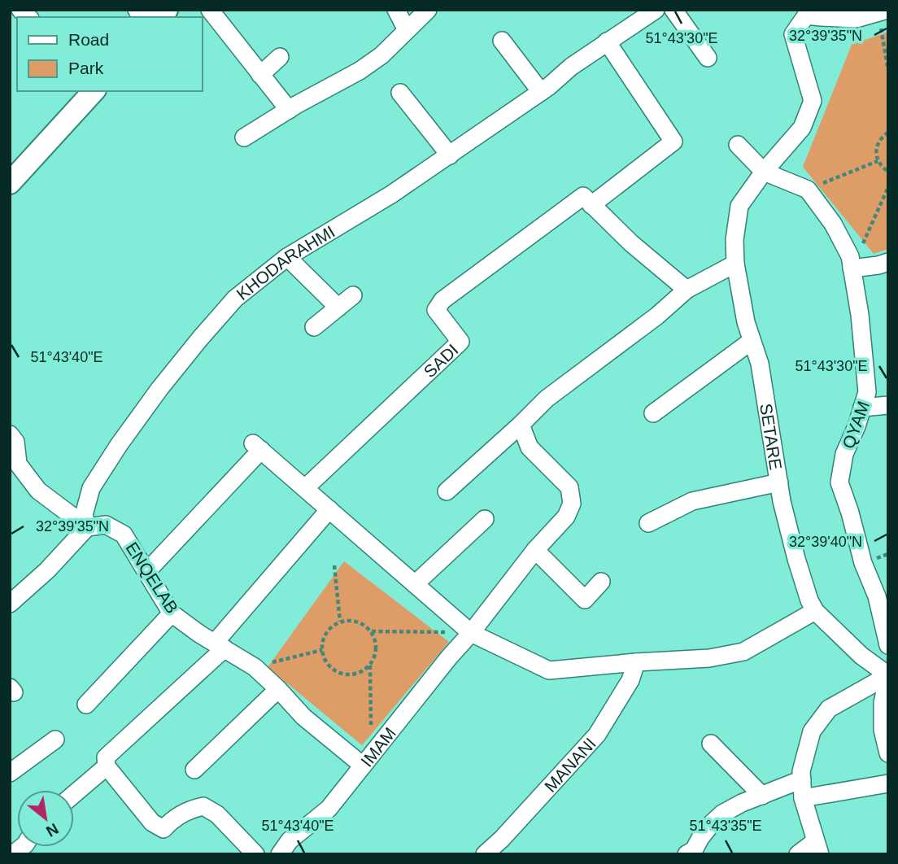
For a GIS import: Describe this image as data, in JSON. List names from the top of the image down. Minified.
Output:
{"streets":{"street":["KHODARAHMI","SADI","QYAM","SETARE","ENQELAB","IMAM","MANANI"]},"crossings":[["KHODARAHMI","ENQELAB"],["ENQELAB","IMAM"]],"legend":["Road","Park"],"north":"bottom right","coordinates":["32°39'35\"N","51°43'30\"E","51°43'40\"E","32°39'40\"N","51°43'35\"E"]}
